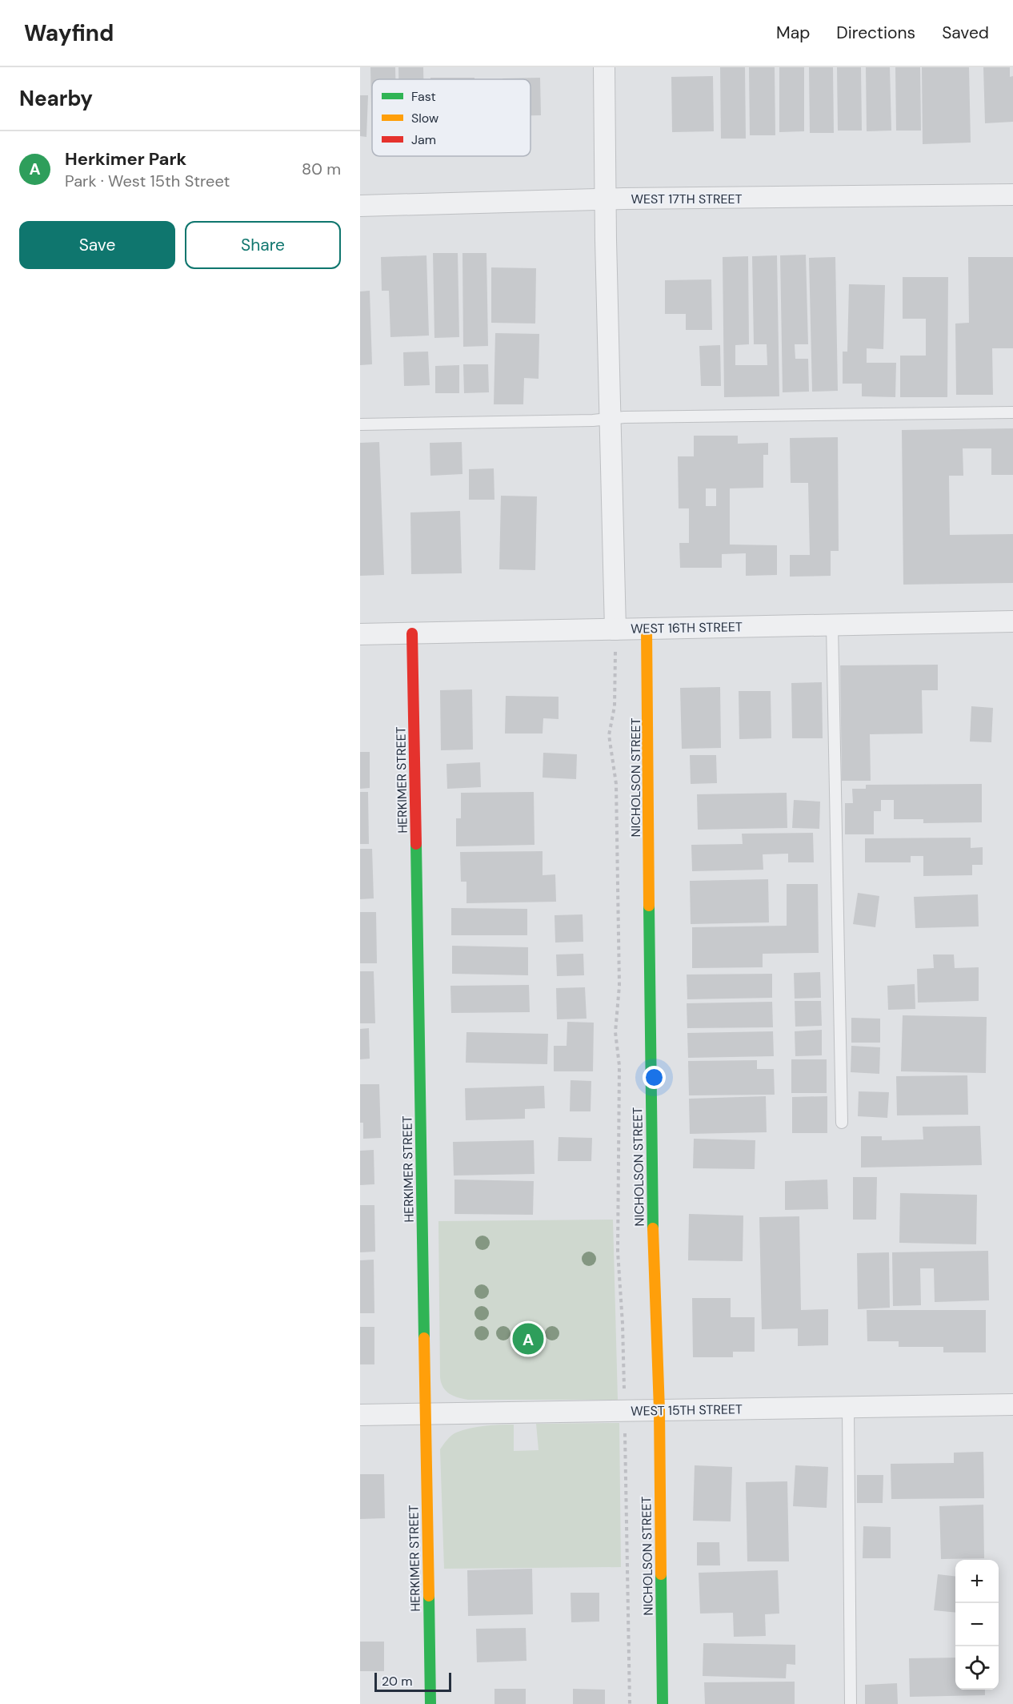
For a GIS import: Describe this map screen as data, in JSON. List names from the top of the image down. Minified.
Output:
{"streets":{"street":["WEST 17TH STREET","WEST 16TH STREET","NICHOLSON STREET","HERKIMER STREET","WEST 15TH STREET"]},"crossings":[["WEST 16TH STREET","NICHOLSON STREET"],["WEST 16TH STREET","HERKIMER STREET"],["NICHOLSON STREET","WEST 15TH STREET"],["HERKIMER STREET","WEST 15TH STREET"]],"legend":["Fast","Slow","Jam"],"scale_bar":"20 m","page":{"header":"Wayfind","nav":["Map","Directions","Saved"],"heading":"Nearby","list":[{"mark":"A","name":"Herkimer Park","note":"Park · West 15th Street","value":"80 m"}],"buttons":["Save","Share"],"pins":"A","map_buttons":["+","−"],"scale":"20 m"}}
